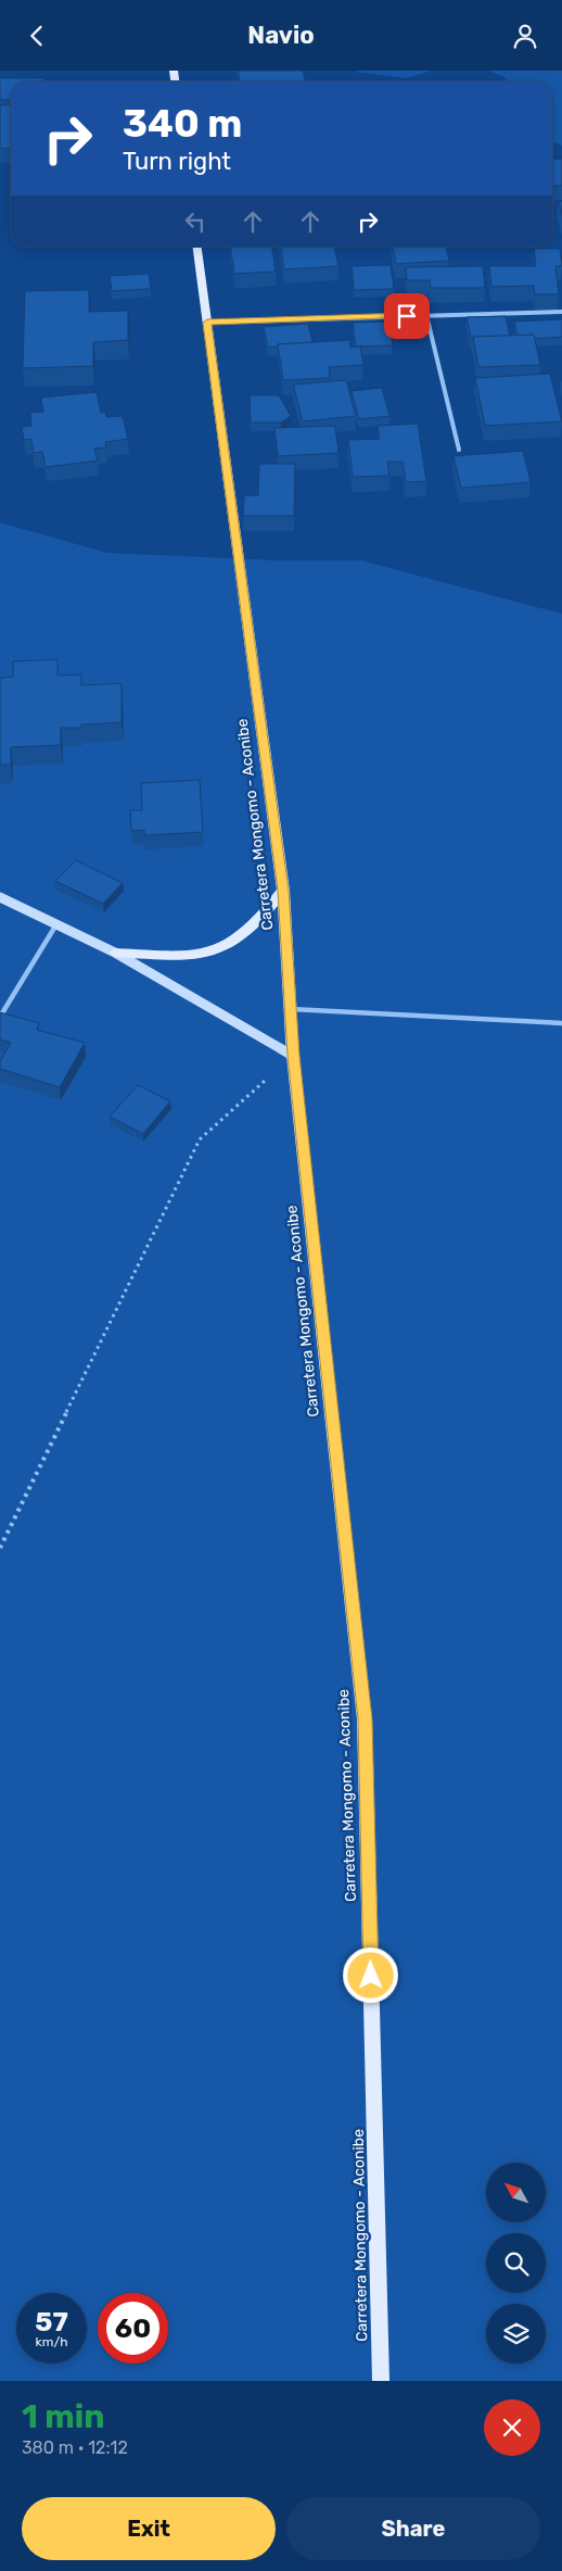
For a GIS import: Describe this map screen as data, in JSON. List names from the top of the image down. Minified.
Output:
{"streets":{"main road":["Carretera Mongomo - Aconibe"]},"north":"top left","page":{"header":"Navio","turn":["340 m","Turn right"],"speed":"57 km/h","limit":"60","heading":["1 min","380 m · 12:12"],"buttons":["Exit","Share"]}}
